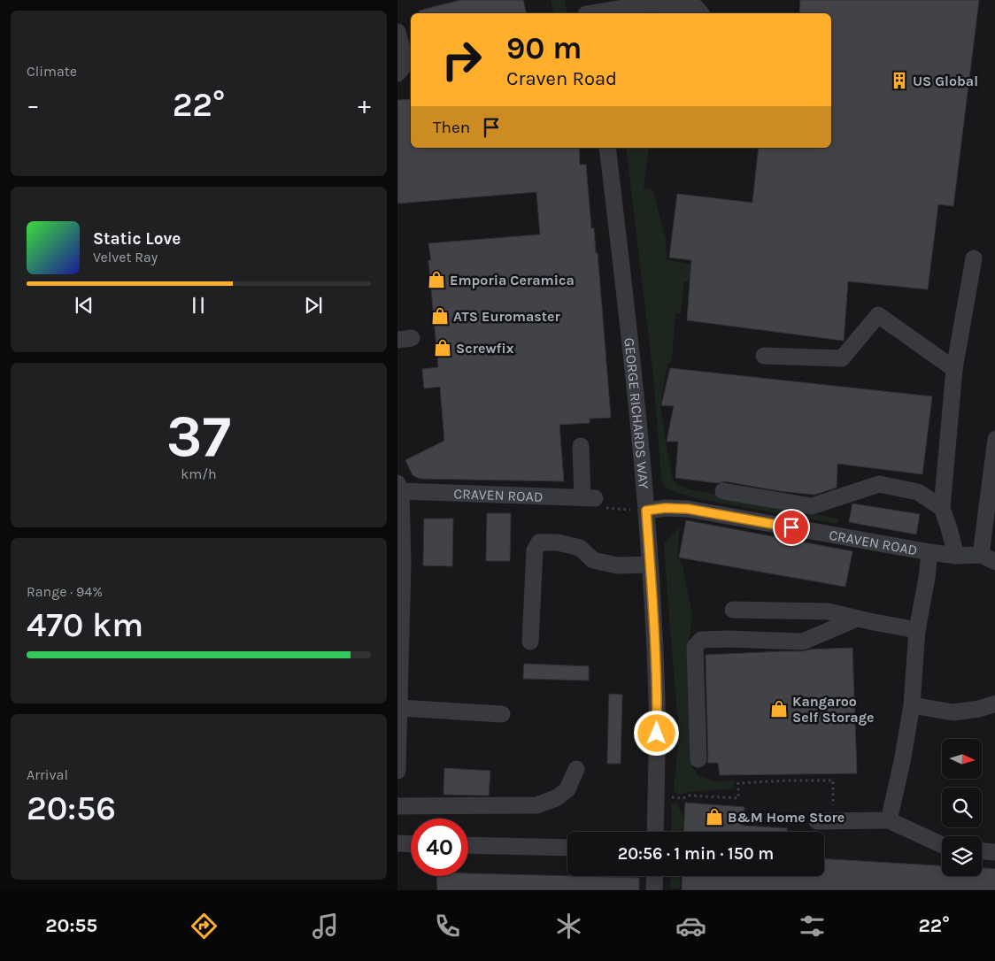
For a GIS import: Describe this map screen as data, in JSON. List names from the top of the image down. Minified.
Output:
{"streets":{"street":["GEORGE RICHARDS WAY","CRAVEN ROAD"]},"crossings":[["GEORGE RICHARDS WAY","CRAVEN ROAD"]],"places":{"building":["US Global"],"shop":["Emporia Ceramica","ATS Euromaster","Screwfix","Kangaroo Self Storage","B&M Home Store"]},"north":"right","page":{"tile":["Climate",["37","km/h"],["Range · 94%","470 km"],["Arrival","20:56"]],"turn":["90 m","Craven Road"],"heat":["−","22°","+"],"then":"Then","song":["Static Love","Velvet Ray"],"limit":"40","trip":"20:56 · 1 min · 150 m","tabs":["20:55","22°"]}}
